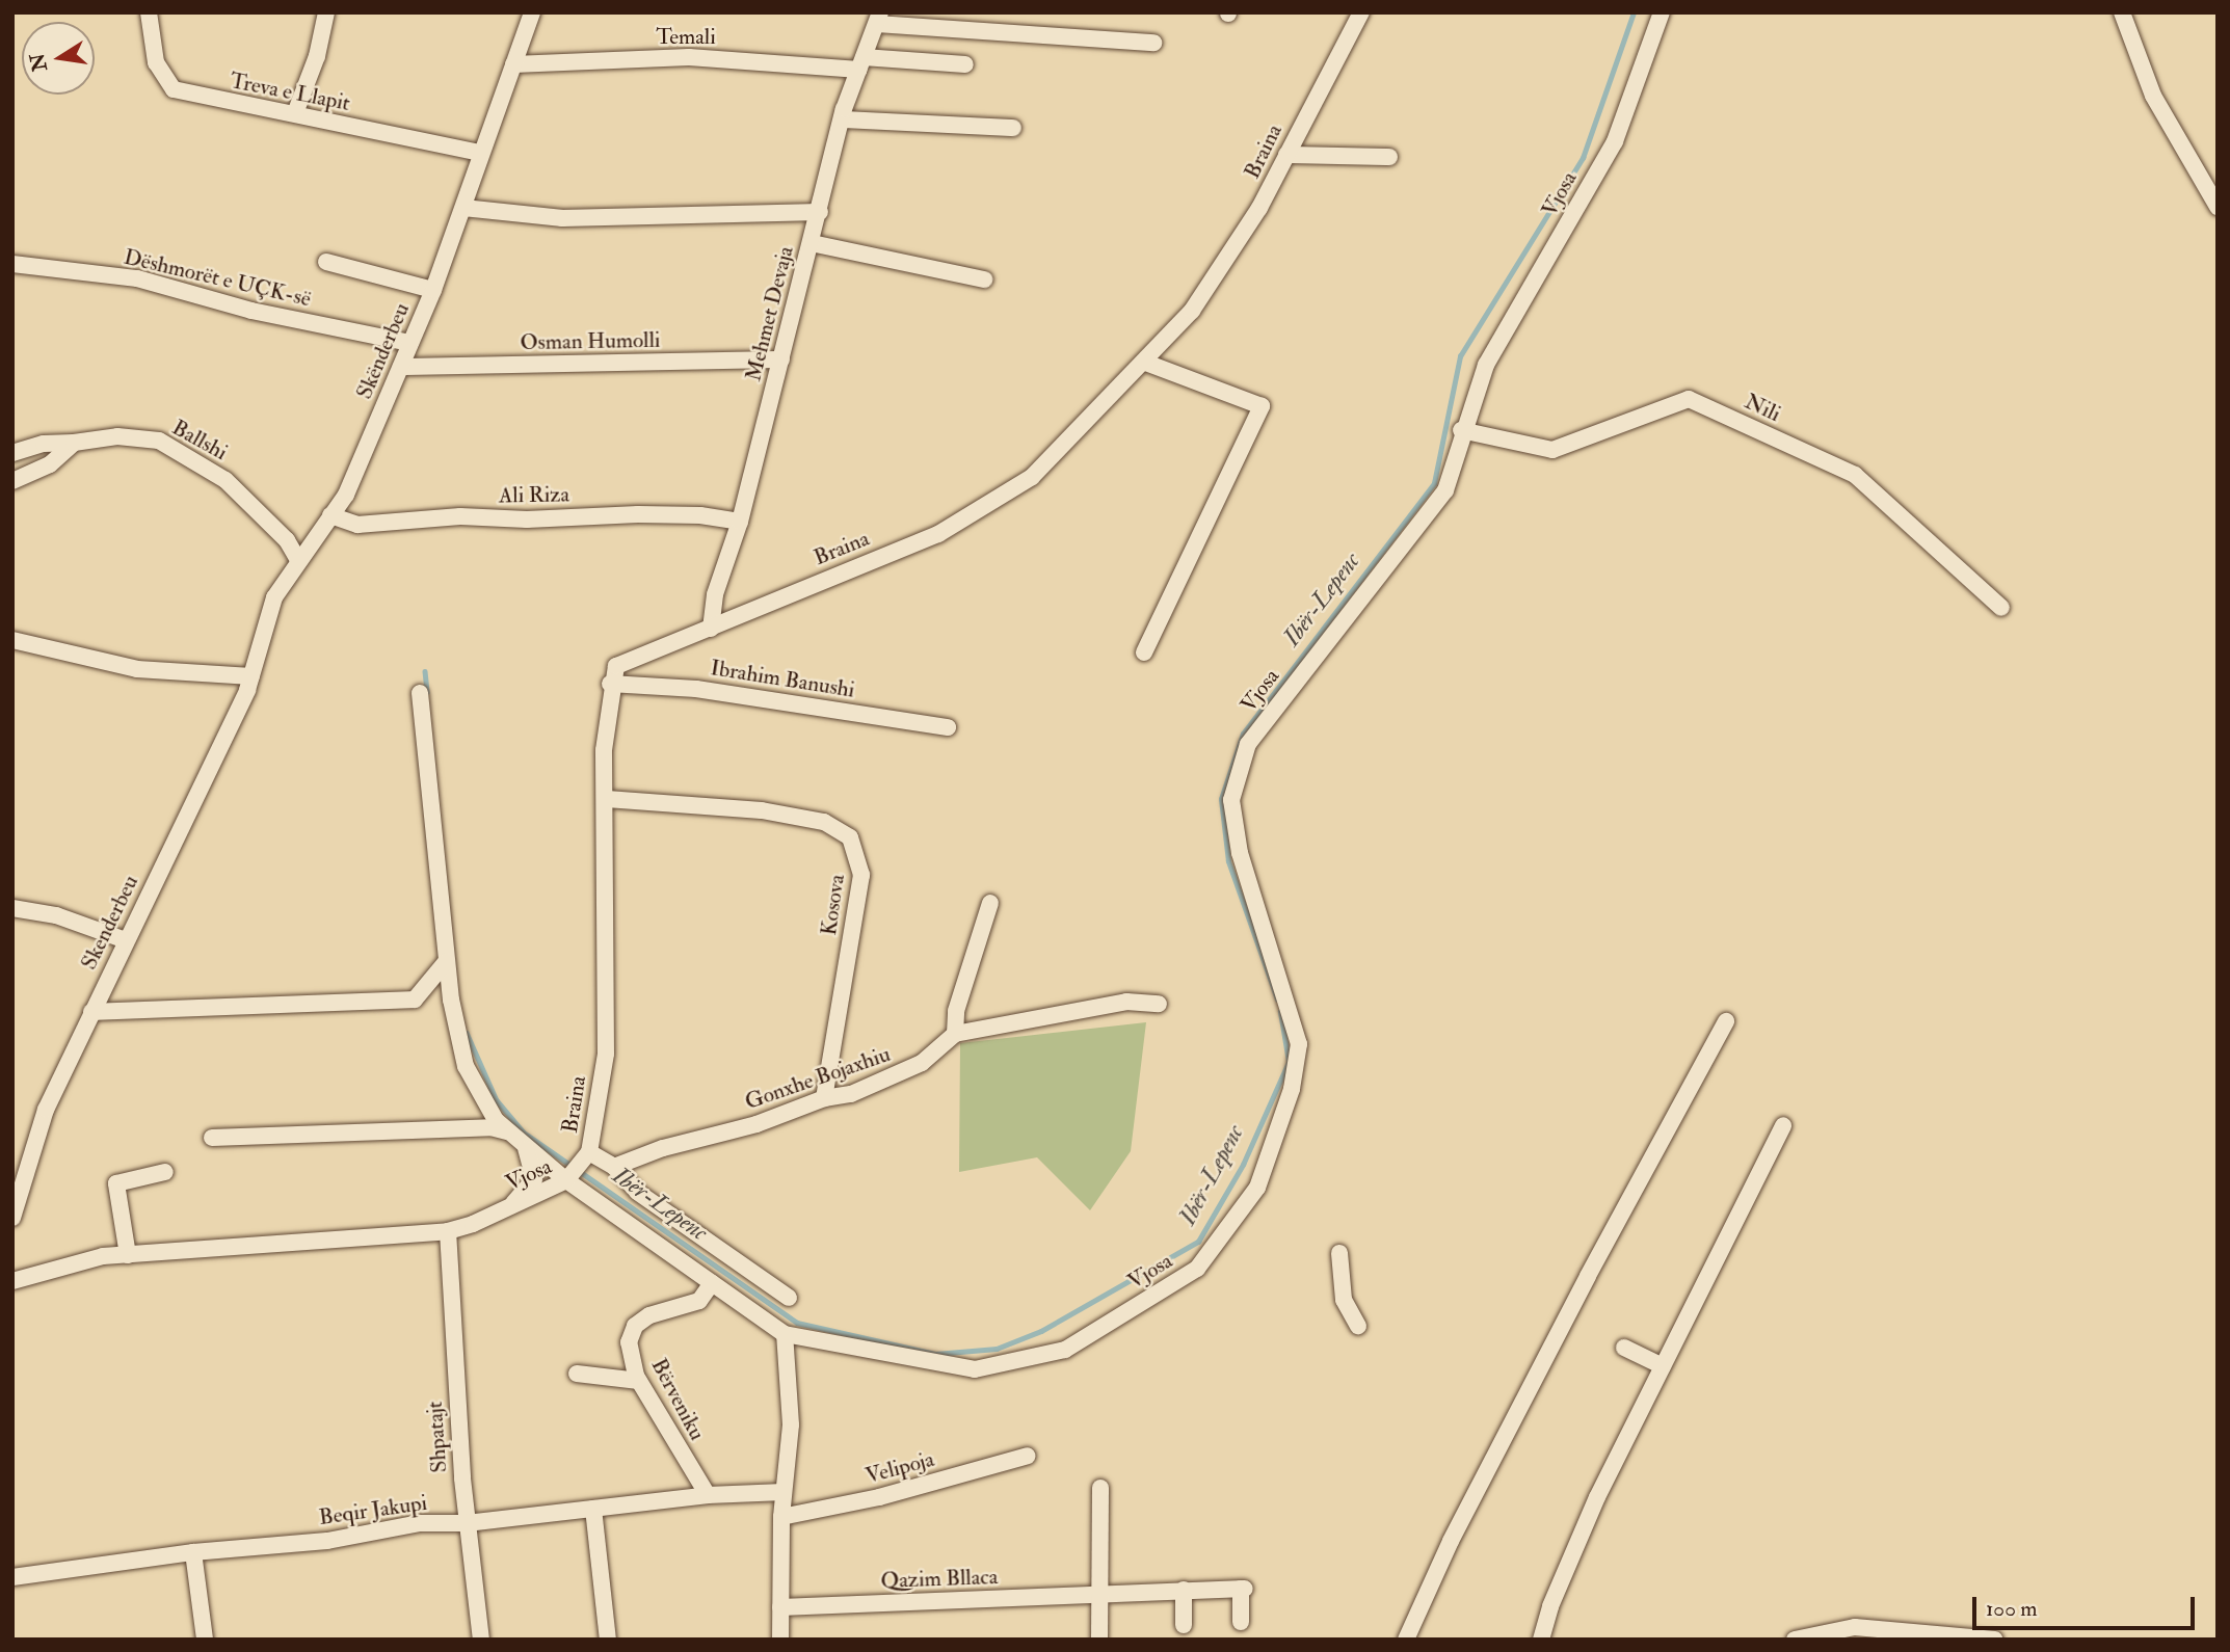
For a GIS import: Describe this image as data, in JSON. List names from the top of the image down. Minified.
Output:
{"streets":{"street":["Temali","Treva e Llapit","Braina","Vjosa","Dëshmorët e UÇK-së","Mehmet Devaja","Osman Humolli","Skënderbeu","Nili","Ballshi","Ali Riza","Ibrahim Banushi","Kosova","Skenderbeu","Gonxhe Bojaxhiu","Bërveniku","Shpatajt","Velipoja","Beqir Jakupi","Qazim Bllaca"]},"crossings":[["Temali","Mehmet Devaja"],["Temali","Skënderbeu"],["Treva e Llapit","Skënderbeu"],["Braina","Vjosa"],["Braina","Mehmet Devaja"],["Braina","Ibrahim Banushi"],["Braina","Kosova"],["Vjosa","Nili"],["Vjosa","Bërveniku"],["Vjosa","Shpatajt"],["Dëshmorët e UÇK-së","Skënderbeu"],["Mehmet Devaja","Osman Humolli"],["Mehmet Devaja","Ali Riza"],["Osman Humolli","Skënderbeu"],["Skënderbeu","Ballshi"],["Skënderbeu","Ali Riza"],["Skënderbeu","Skenderbeu"],["Kosova","Gonxhe Bojaxhiu"],["Bërveniku","Beqir Jakupi"],["Shpatajt","Beqir Jakupi"]],"water":["Ibër-Lepenc"],"scale_bar":"100 m","north":"left"}
